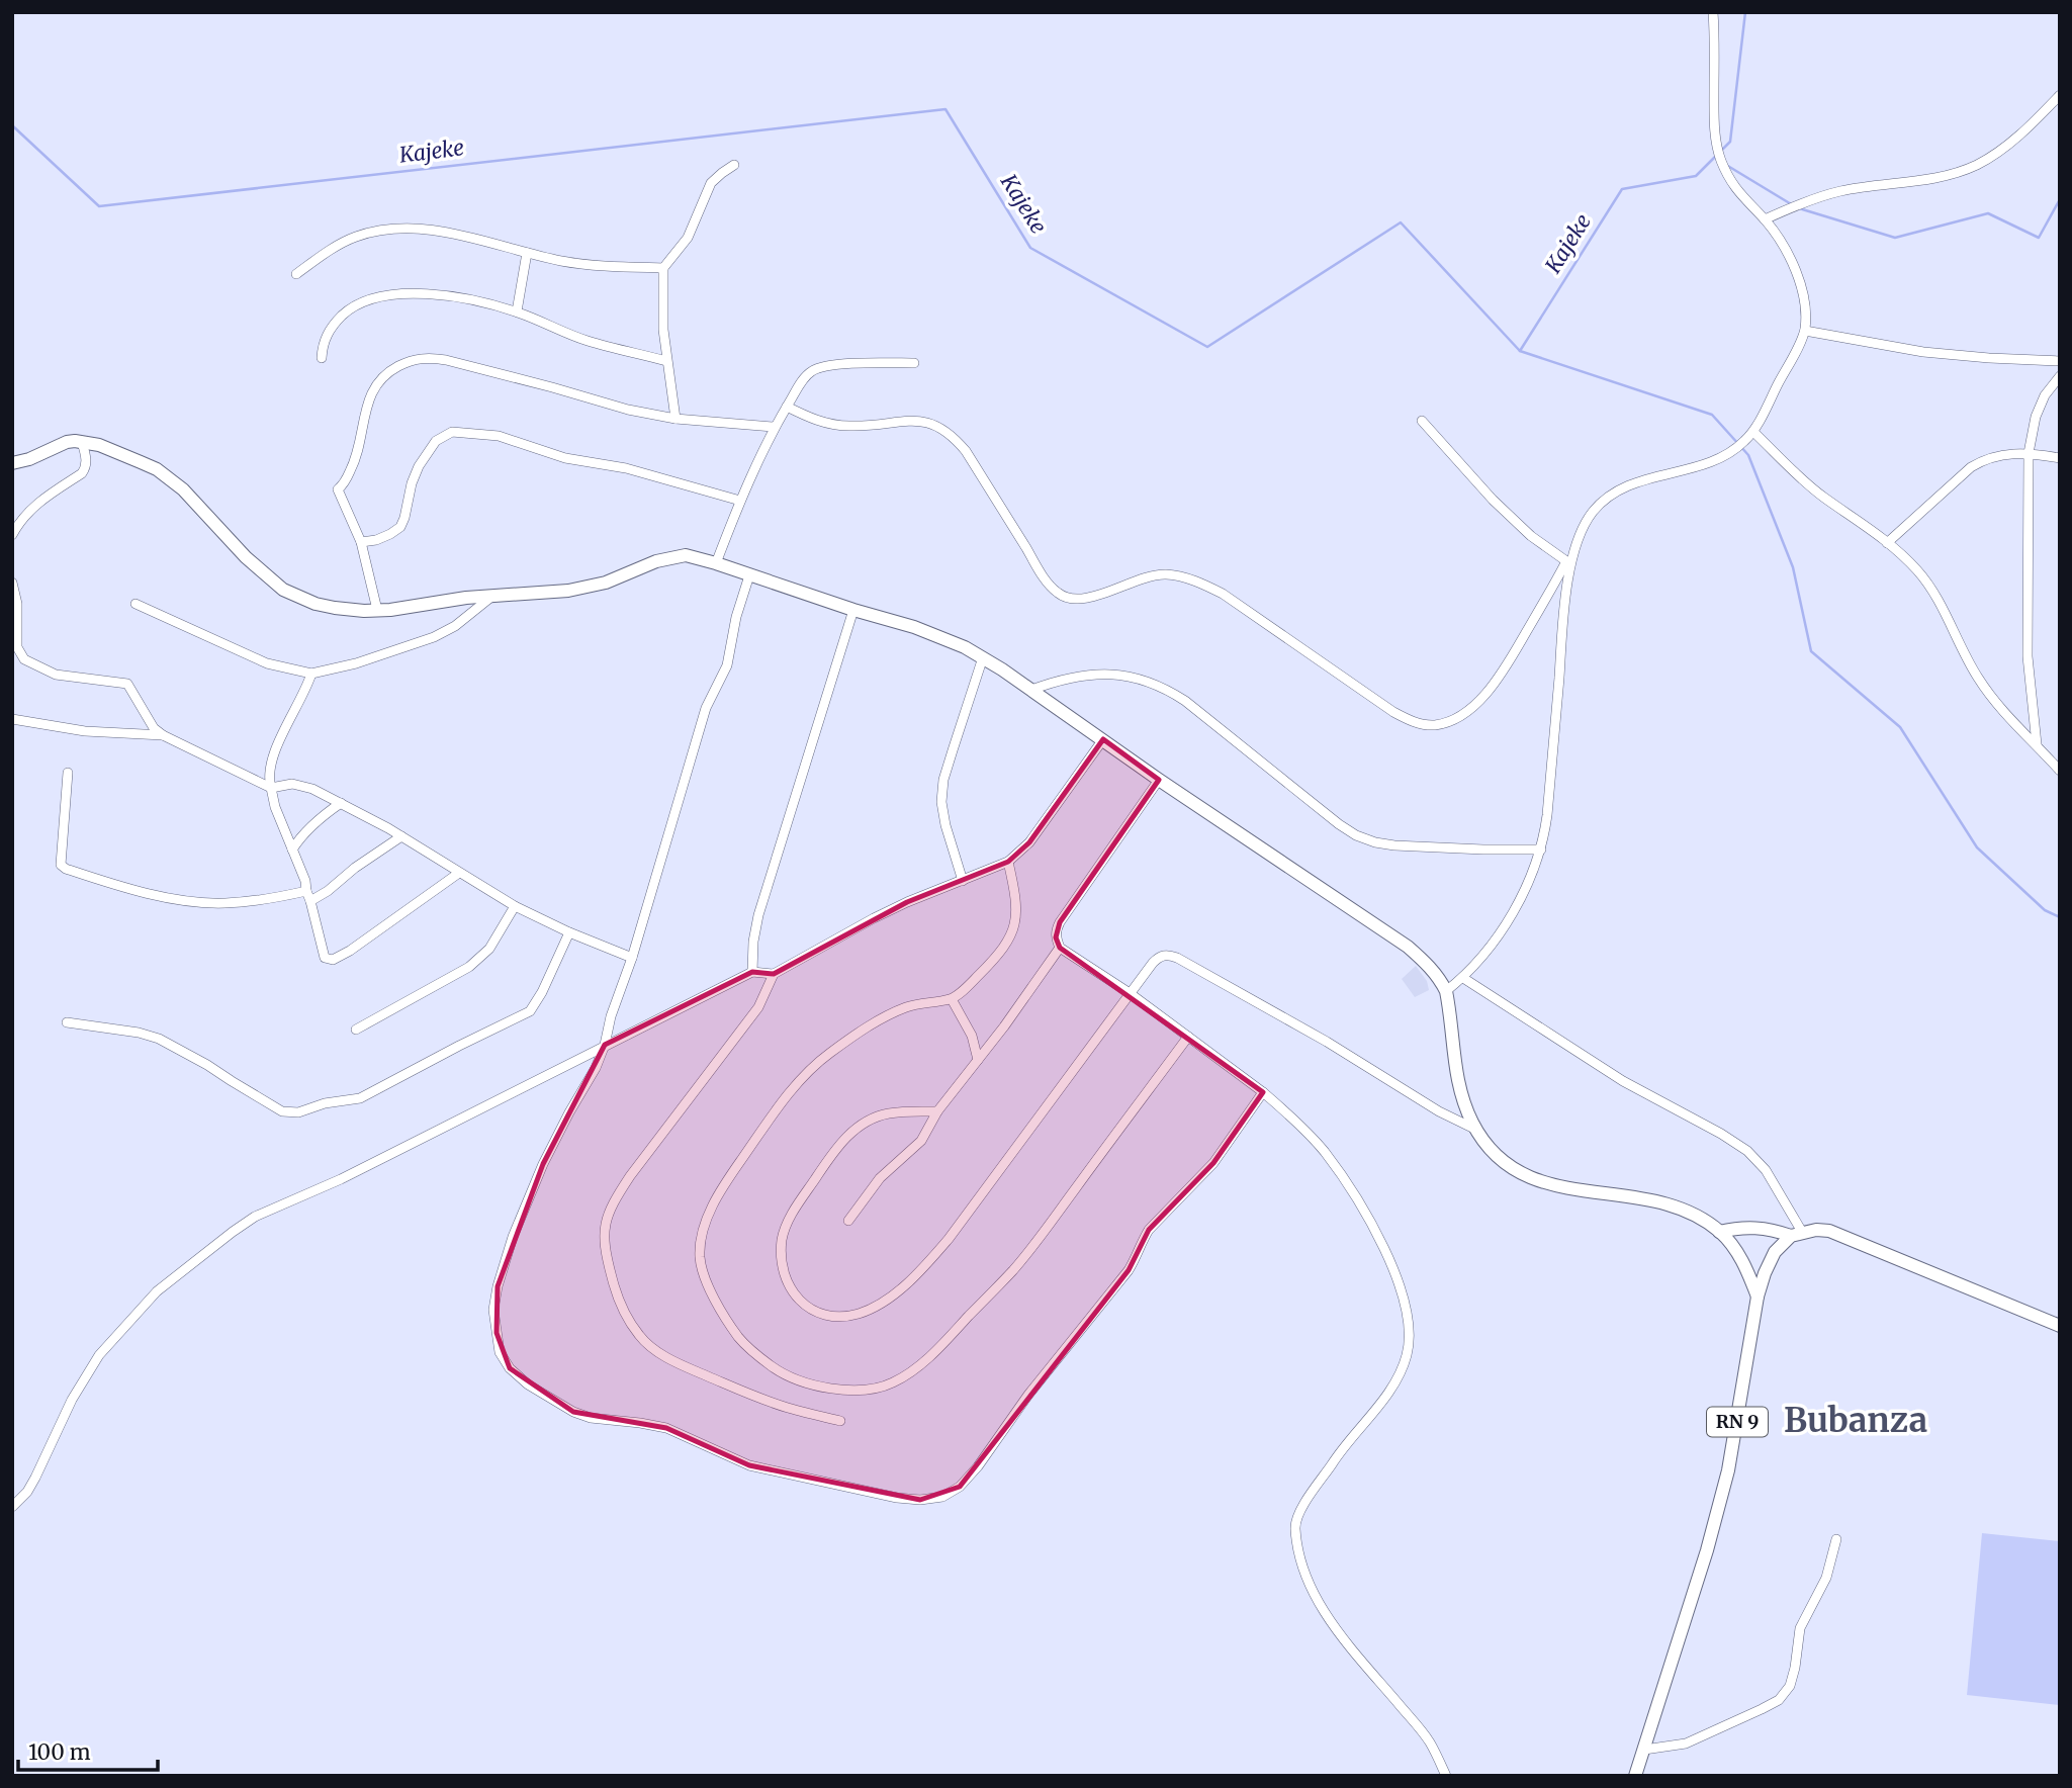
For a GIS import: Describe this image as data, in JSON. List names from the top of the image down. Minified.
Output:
{"streets":{"main road":["RN 9"]},"districts":["Bubanza"],"water":["Kajeke"],"scale_bar":"100 m"}
